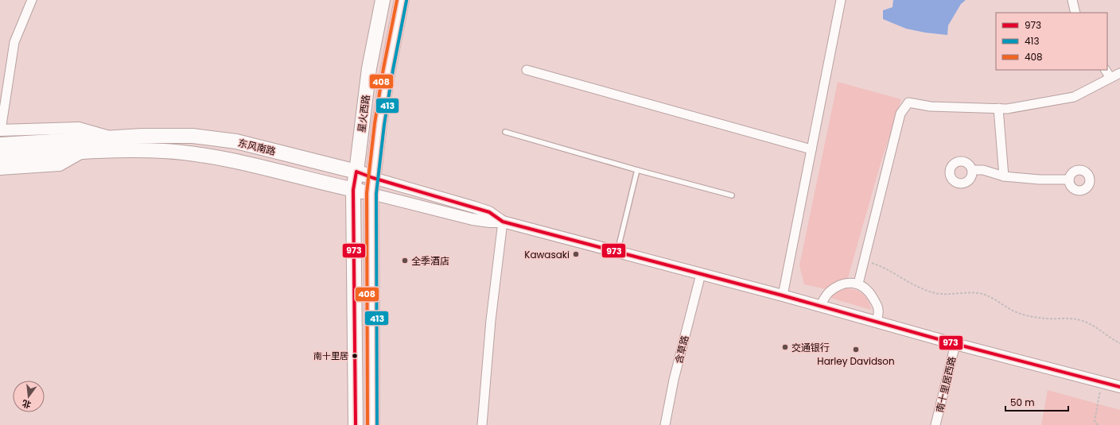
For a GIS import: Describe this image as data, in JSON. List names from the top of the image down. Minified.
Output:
{"streets":{"main road":["星火西路","东风南路"],"street":["含草路","南十里居西路"]},"crossings":[["星火西路","东风南路"],["东风南路","含草路"],["东风南路","南十里居西路"]],"places":["Kawasaki","全季酒店","交通银行","Harley Davidson","南十里居"],"lines":["transit line 408","transit line 413","transit line 973"],"legend":["973","413","408"],"scale_bar":"50 m","north":"bottom"}
